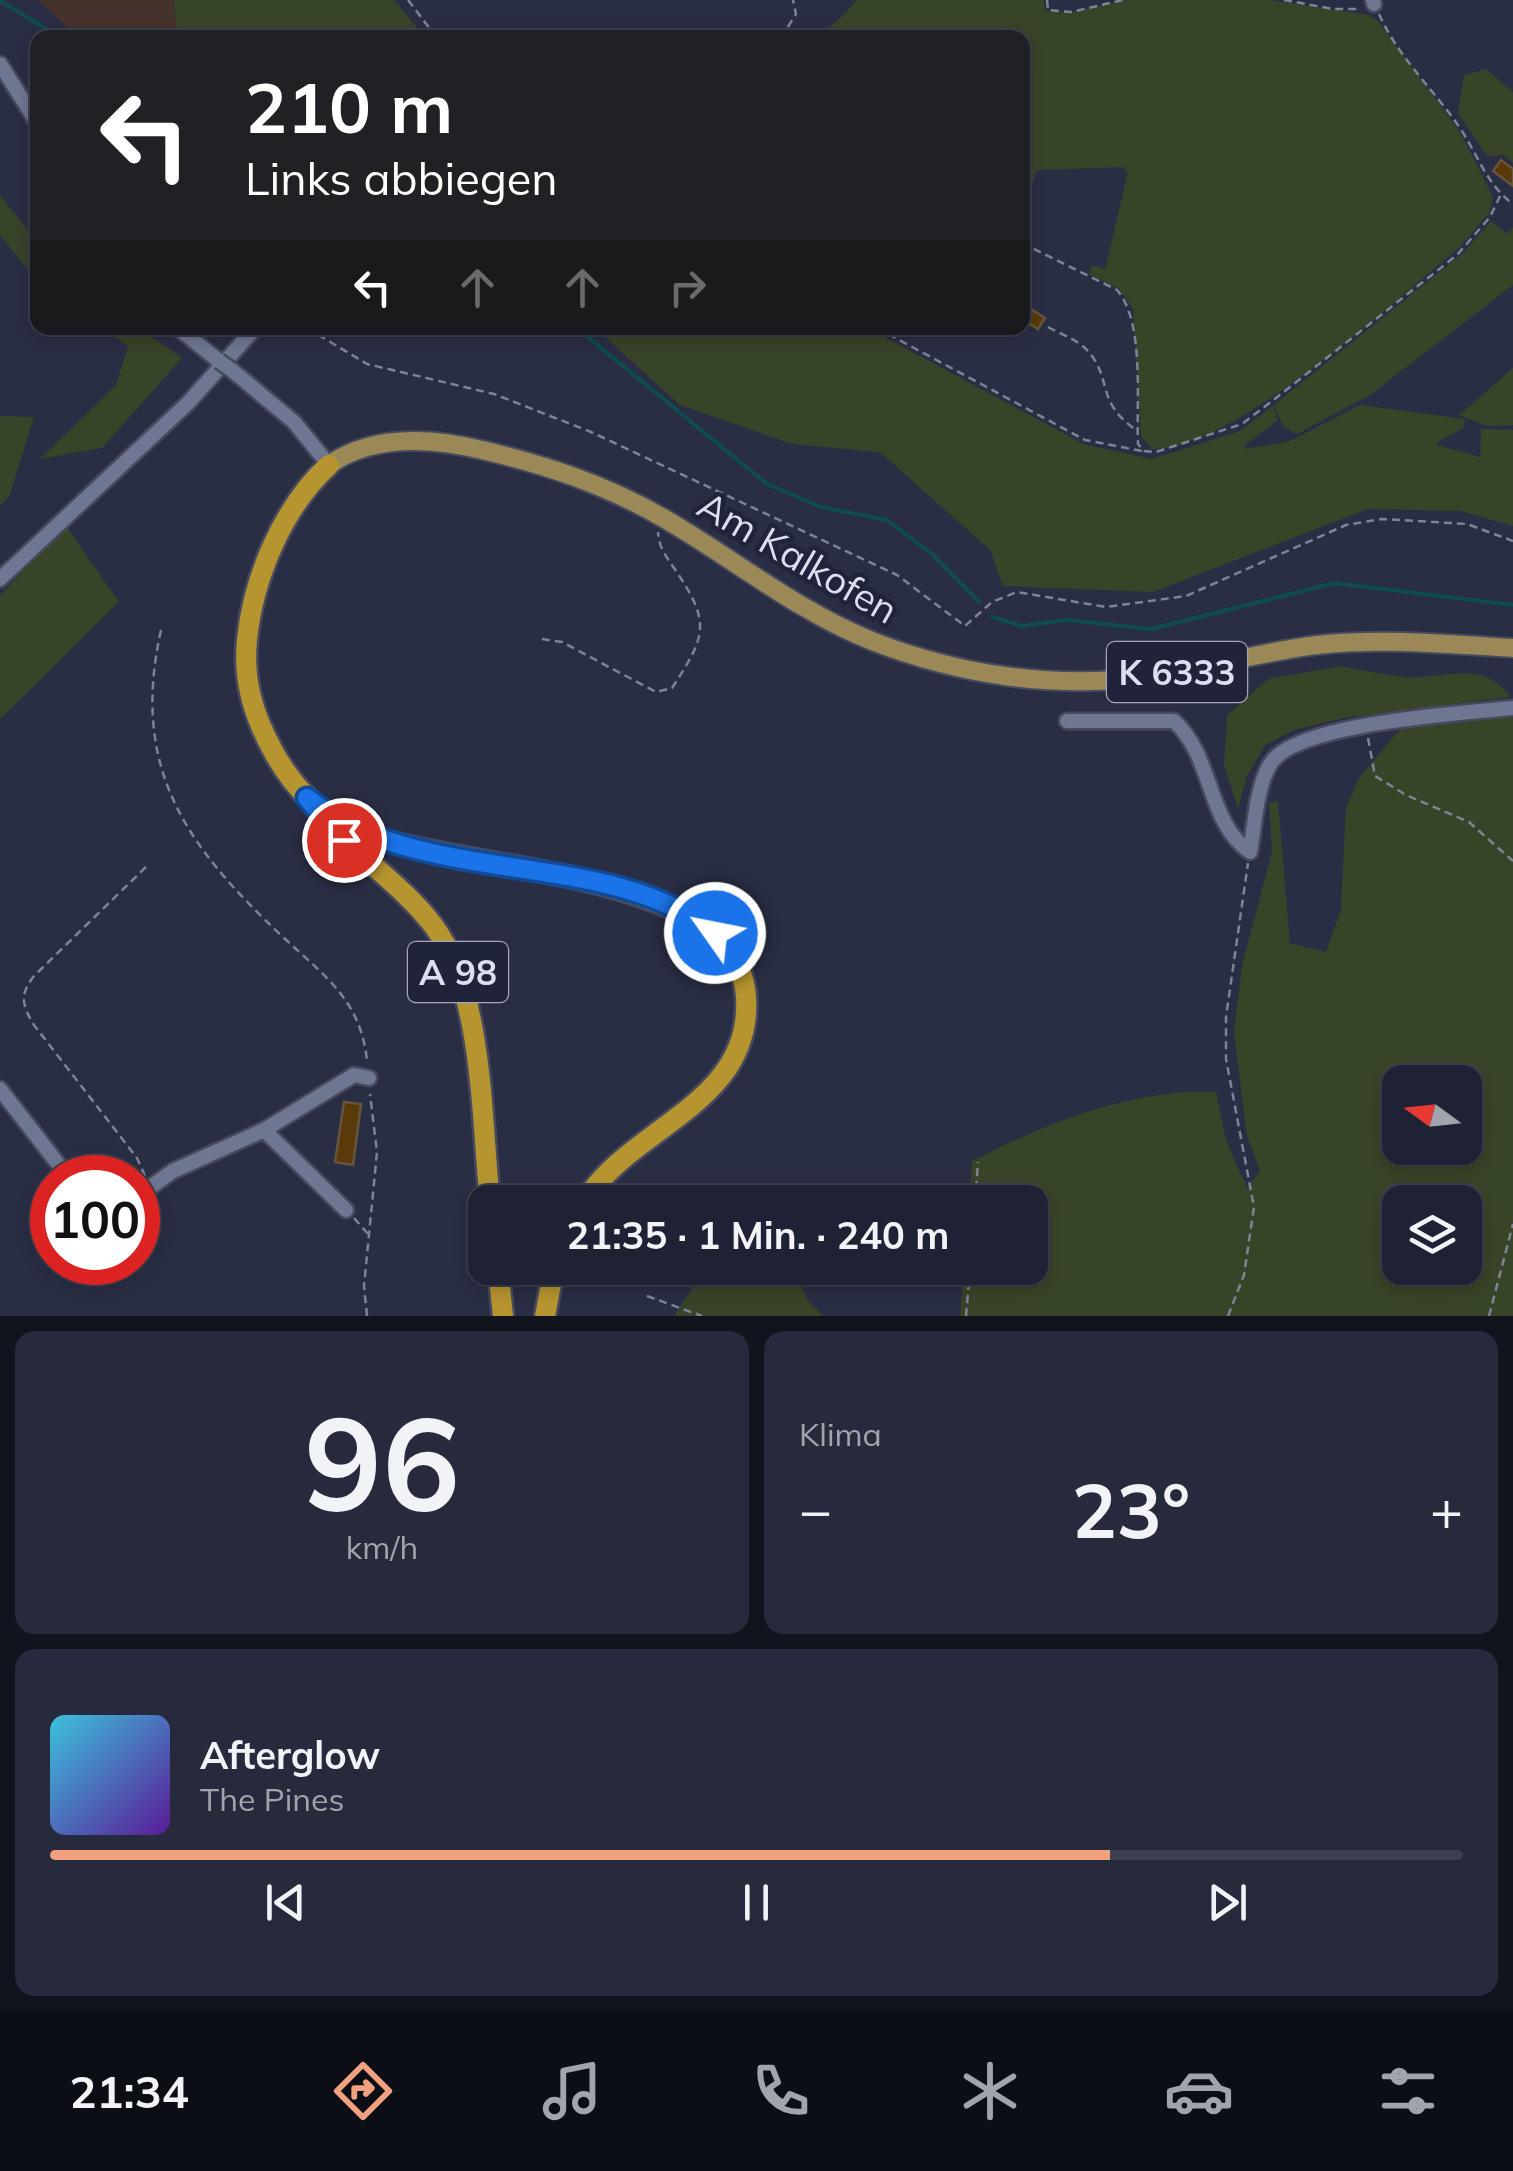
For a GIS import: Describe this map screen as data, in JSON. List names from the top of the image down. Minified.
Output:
{"streets":{"highway":["A 98"],"main road":["Am Kalkofen","K 6333"]},"crossings":[["Am Kalkofen","A 98"]],"north":"left","page":{"turn":["210 m","Links abbiegen"],"limit":"100","trip":"21:35 · 1 Min. · 240 m","tile":[["96","km/h"],"Klima"],"heat":["−","23°","+"],"song":["Afterglow","The Pines"],"tabs":"21:34"}}
